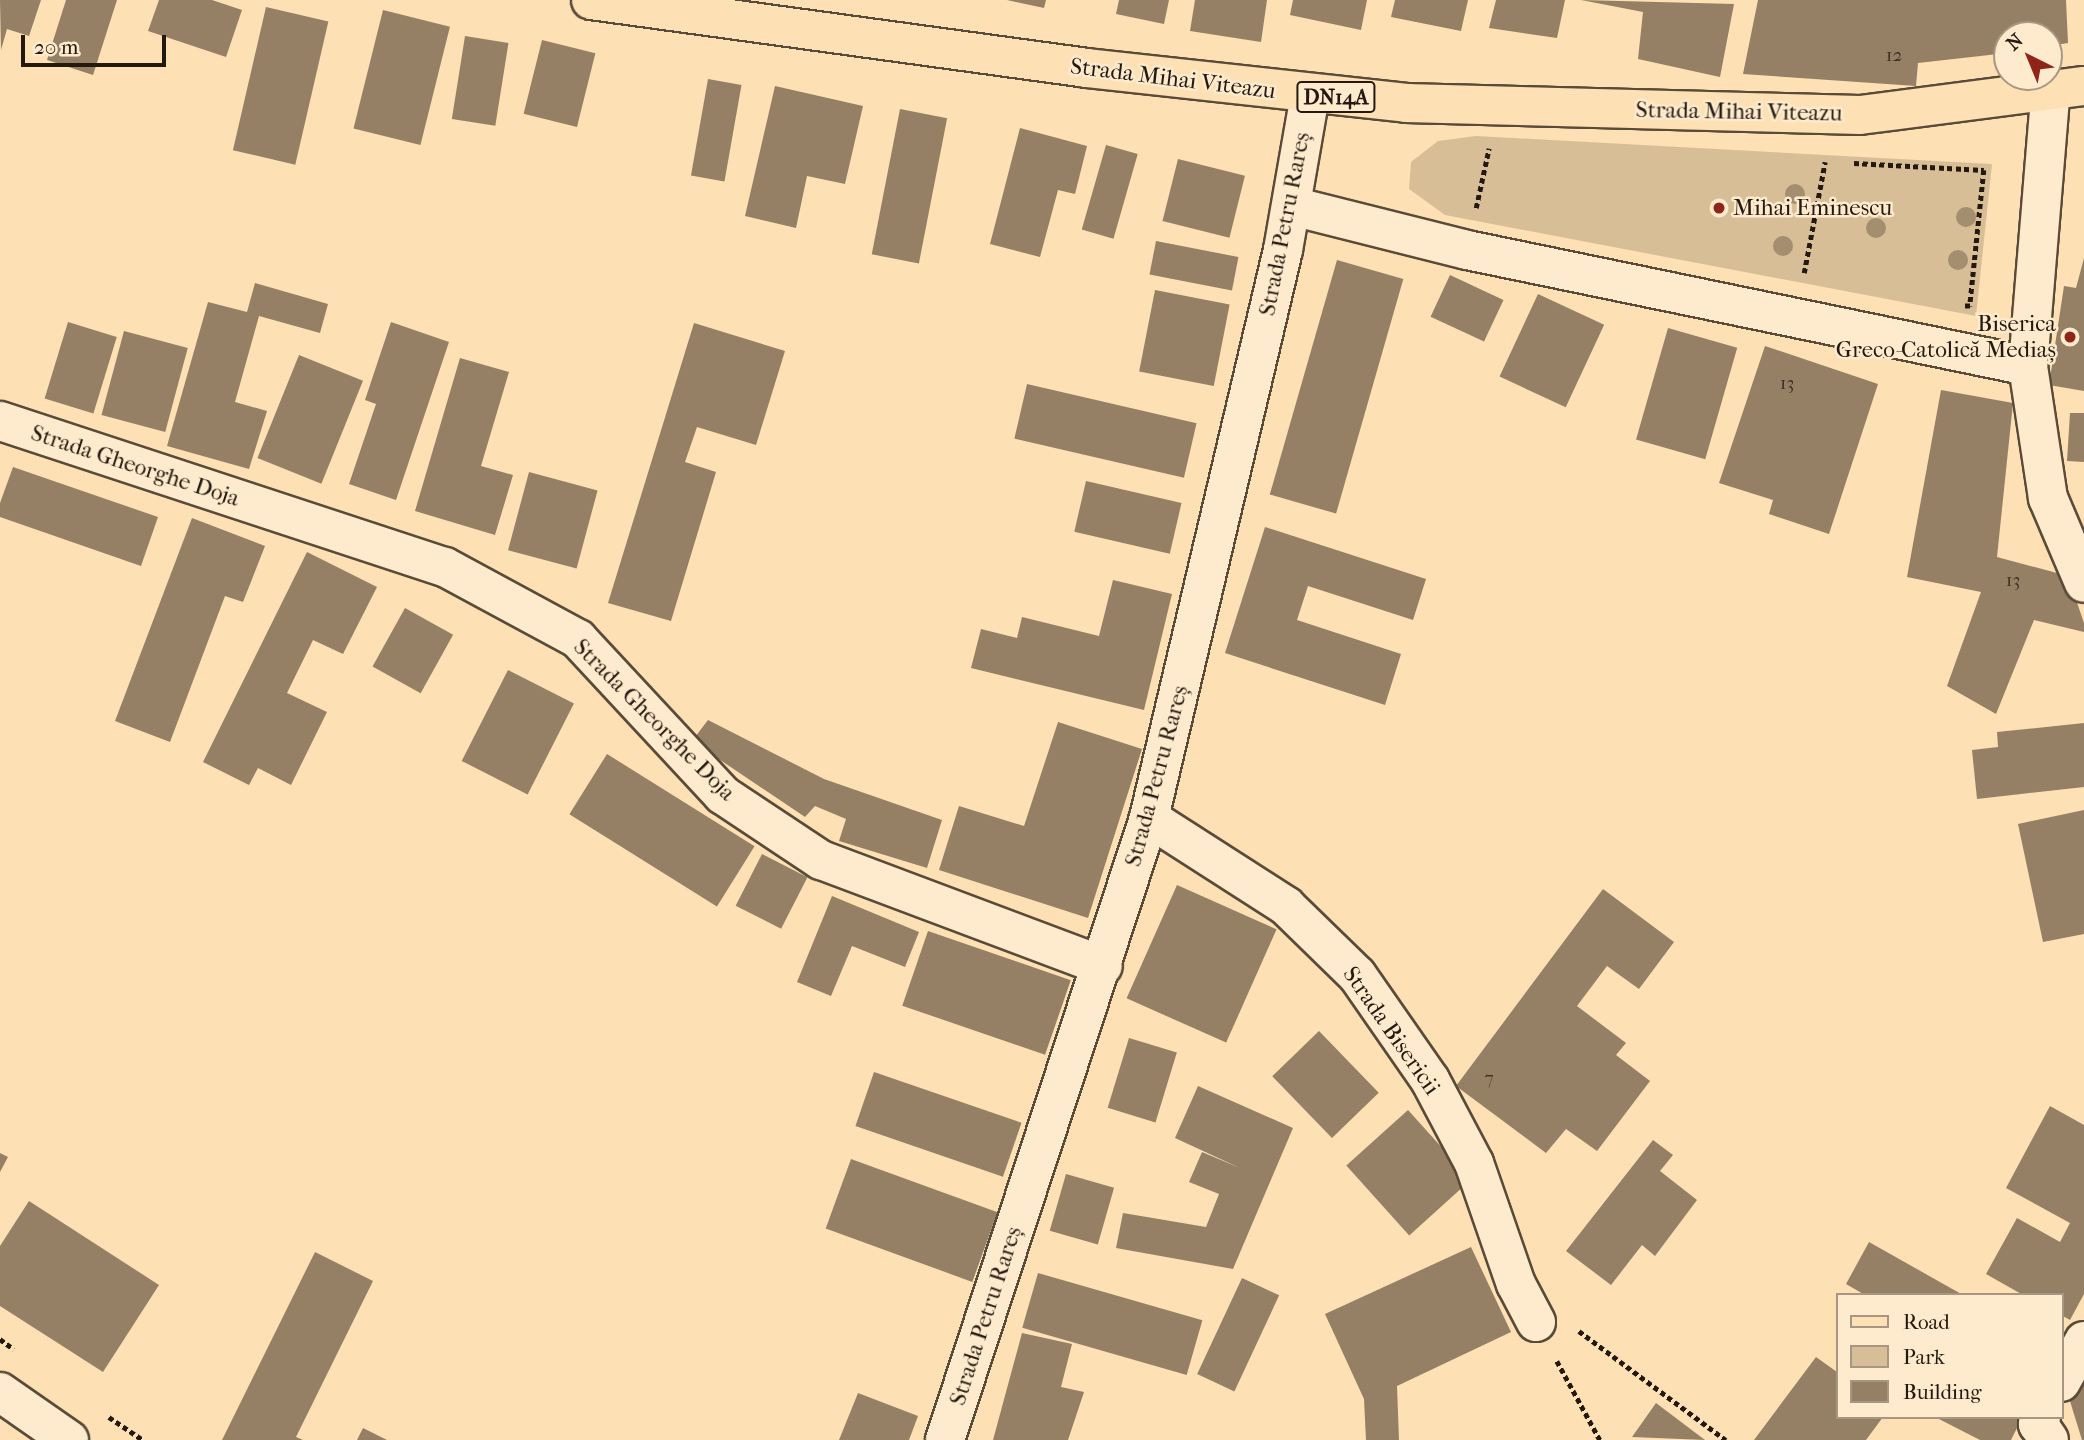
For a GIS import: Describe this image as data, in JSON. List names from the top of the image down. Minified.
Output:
{"streets":{"main road":["Strada Mihai Viteazu","DN14A"],"street":["Strada Petru Rareș","Strada Gheorghe Doja","Strada Bisericii"]},"crossings":[["Strada Mihai Viteazu","Strada Petru Rareș"],["Strada Petru Rareș","Strada Gheorghe Doja"],["Strada Petru Rareș","Strada Bisericii"]],"places":["Mihai Eminescu","Biserica Greco-Catolică Mediaș"],"house_numbers":["12","13","13","7"],"legend":["Road","Park","Building"],"scale_bar":"20 m","north":"top left"}
